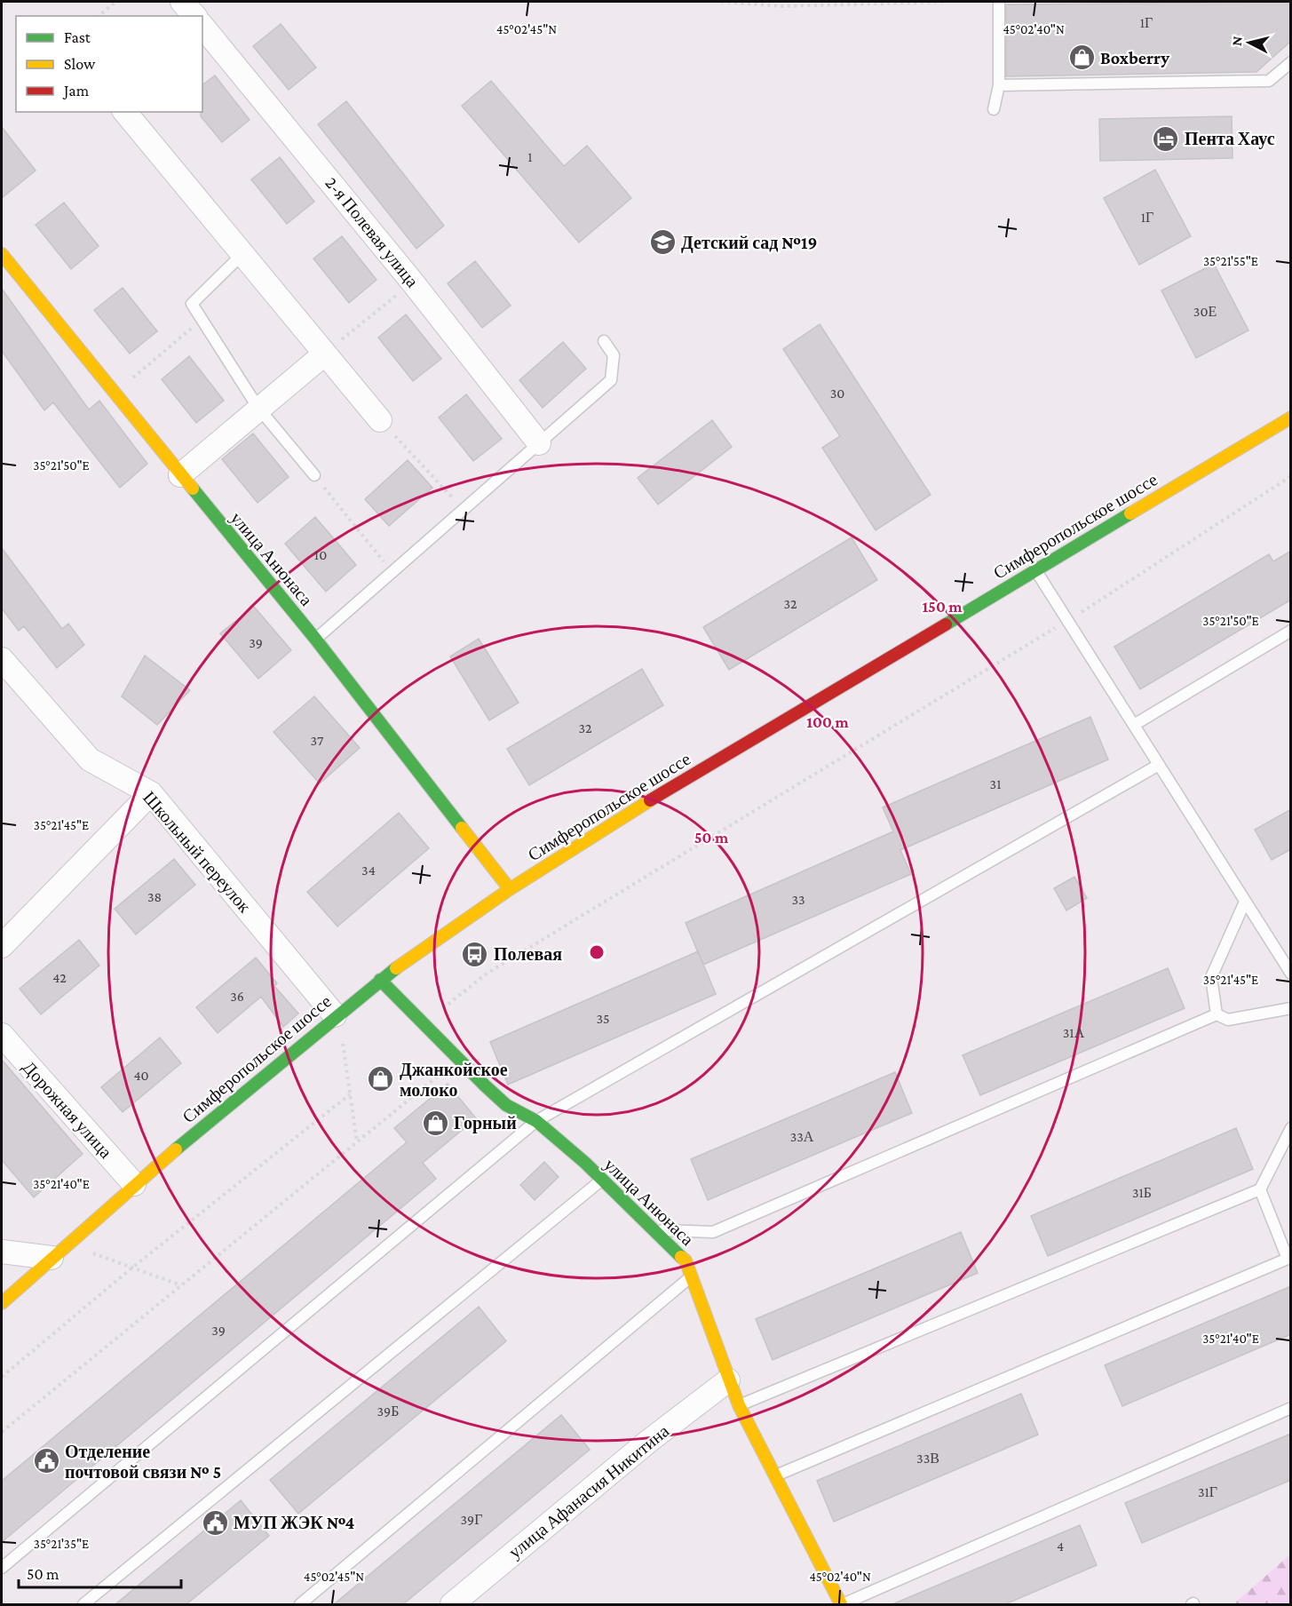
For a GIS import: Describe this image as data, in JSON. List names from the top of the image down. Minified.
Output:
{"streets":{"street":["2-я Полевая улица","Симферопольское шоссе","улица Анюнаса","Школьный переулок","Дорожная улица","улица Афанасия Никитина"]},"crossings":[["Симферопольское шоссе","улица Анюнаса"],["Симферопольское шоссе","Школьный переулок"],["Симферопольское шоссе","Дорожная улица"],["улица Анюнаса","улица Афанасия Никитина"]],"places":{"shop":["Boxberry","Джанкойское молоко","Горный"],"hotel":["Пента Хаус"],"school or university":["Детский сад №19"],"bus stop":["Полевая"],"public building":["Отделение почтовой связи № 5","МУП ЖЭК №4"]},"house_numbers":["1Г","1","1Г","30Е","30","10","32","39","32","37","31","34","38","33","42","36","35","31А","40","33А","31Б","39","39Б","33В","31Г","39Г","4"],"legend":["Fast","Slow","Jam"],"scale_bar":"50 m","north":"left","coordinates":["45°02'45\"N","45°02'40\"N","35°21'55\"E","35°21'50\"E","35°21'45\"E","35°21'40\"E","35°21'35\"E"],"rings":["150 m","100 m","50 m"]}
